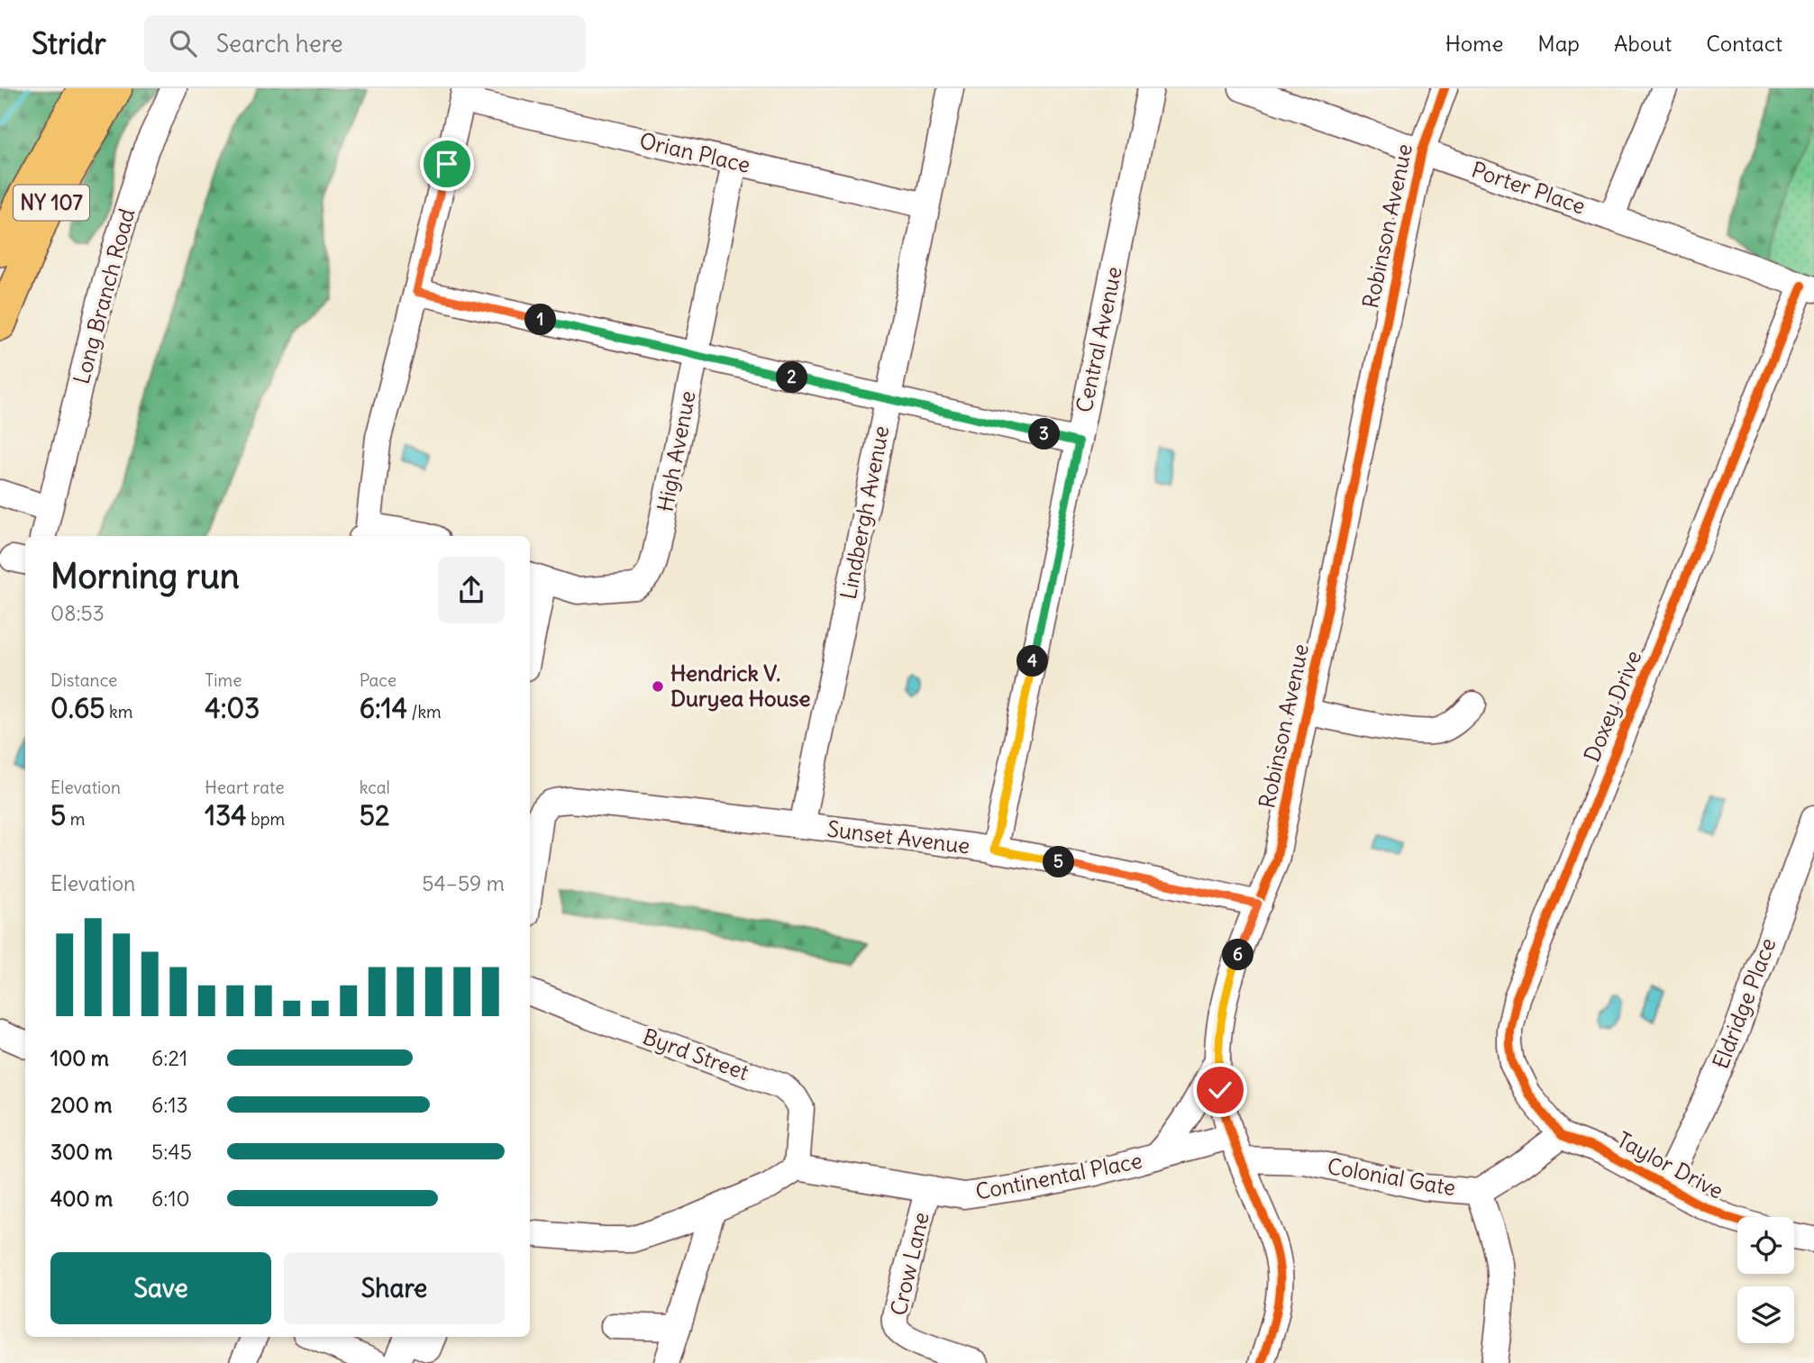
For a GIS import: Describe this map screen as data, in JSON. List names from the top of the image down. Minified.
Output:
{"streets":{"main road":["NY 107"],"street":["Orian Place","Porter Place","Robinson Avenue","Long Branch Road","Central Avenue","High Avenue","Lindbergh Avenue","Doxey Drive","Sunset Avenue","Eldridge Place","Byrd Street","Taylor Drive","Continental Place","Colonial Gate","Crow Lane"]},"crossings":[["Orian Place","High Avenue"],["Orian Place","Lindbergh Avenue"],["Porter Place","Robinson Avenue"],["Porter Place","Doxey Drive"],["Robinson Avenue","Sunset Avenue"],["Robinson Avenue","Continental Place"],["Robinson Avenue","Colonial Gate"],["Central Avenue","Sunset Avenue"],["Lindbergh Avenue","Sunset Avenue"],["Doxey Drive","Taylor Drive"],["Doxey Drive","Colonial Gate"],["Eldridge Place","Taylor Drive"],["Byrd Street","Continental Place"],["Taylor Drive","Colonial Gate"],["Continental Place","Crow Lane"]],"places":["Hendrick V. Duryea House"],"page":{"header":"Stridr","search":"Search here","nav":["Home","Map","About","Contact"],"pins":["1","2","3","4","5","6"],"heading":["Morning run","08:53"],"stats":[["Distance","0.65 km"],["Time","4:03"],["Pace","6:14 /km"],["Elevation","5 m"],["Heart rate","134 bpm"],["kcal","52"]],"chart":["Elevation","54–59 m"],"list":[{"name":"100 m","note":"6:21"},{"name":"200 m","note":"6:13"},{"name":"300 m","note":"5:45"},{"name":"400 m","note":"6:10"}],"buttons":["Save","Share"]}}
